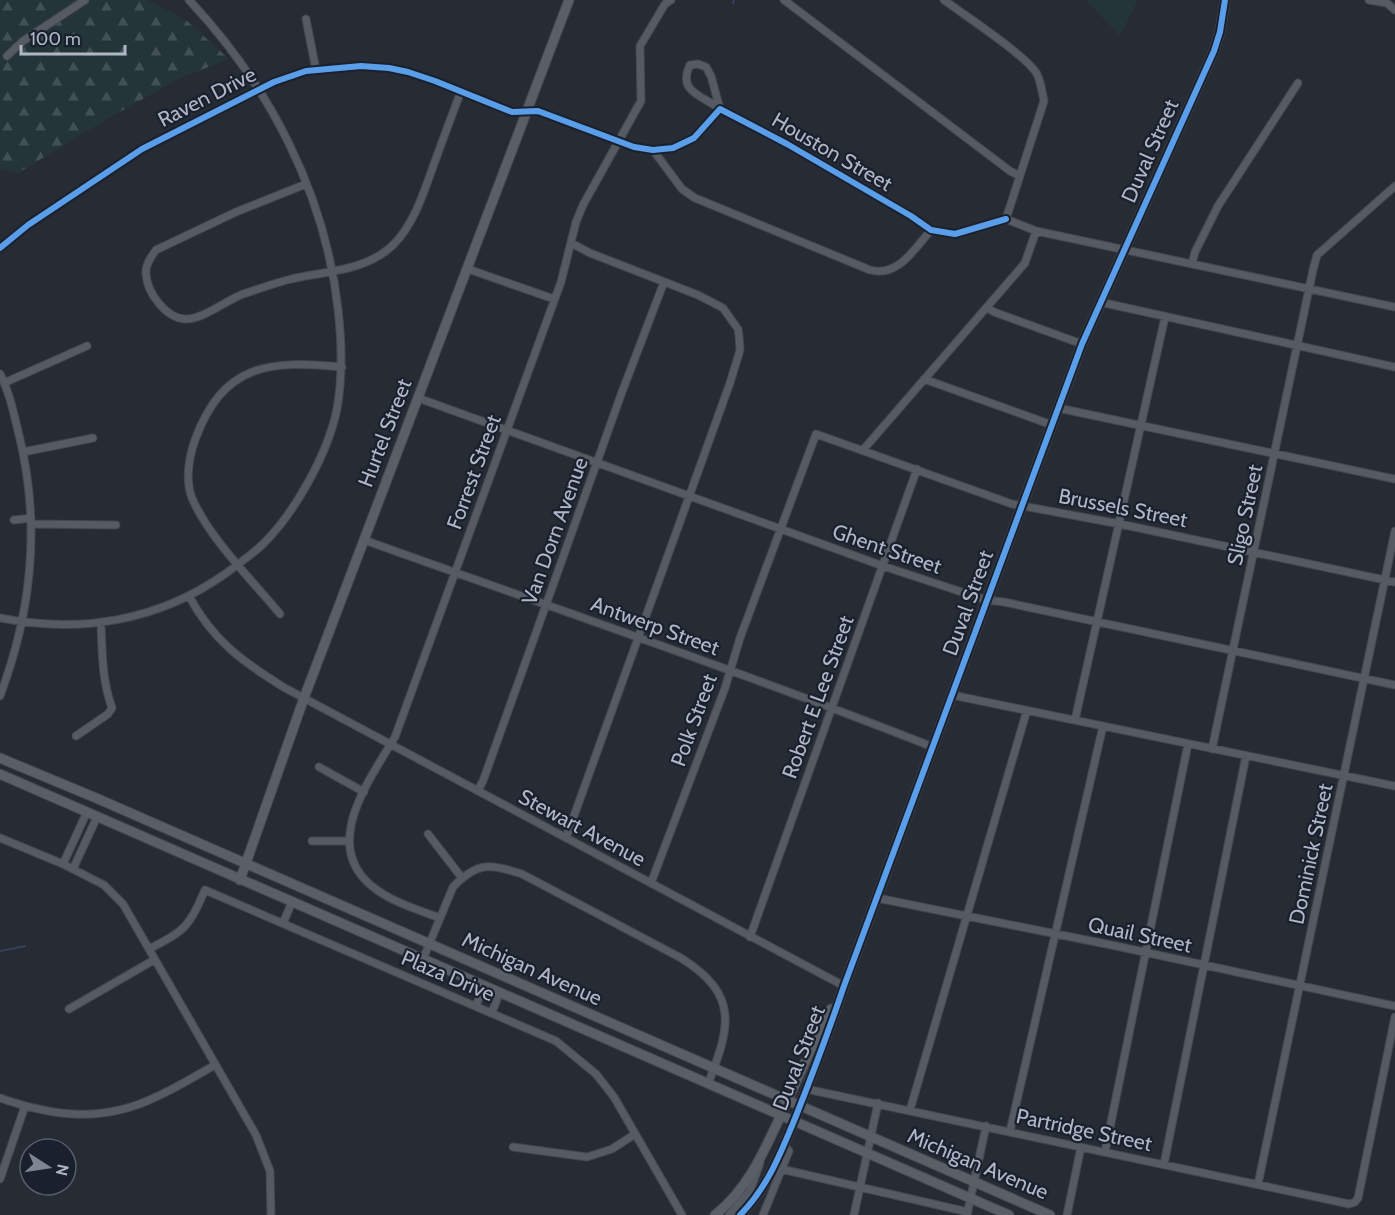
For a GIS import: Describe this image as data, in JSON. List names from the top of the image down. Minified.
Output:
{"streets":{"street":["Raven Drive","Duval Street","Houston Street","Hurtel Street","Forrest Street","Brussels Street","Sligo Street","Van Dorn Avenue","Ghent Street","Antwerp Street","Robert E Lee Street","Polk Street","Stewart Avenue","Dominick Street","Quail Street","Michigan Avenue","Plaza Drive","Partridge Street"]},"crossings":[["Raven Drive","Hurtel Street"],["Duval Street","Brussels Street"],["Duval Street","Ghent Street"],["Duval Street","Antwerp Street"],["Duval Street","Stewart Avenue"],["Duval Street","Quail Street"],["Duval Street","Michigan Avenue"],["Duval Street","Partridge Street"],["Hurtel Street","Ghent Street"],["Hurtel Street","Antwerp Street"],["Hurtel Street","Stewart Avenue"],["Hurtel Street","Michigan Avenue"],["Forrest Street","Ghent Street"],["Forrest Street","Antwerp Street"],["Forrest Street","Stewart Avenue"],["Brussels Street","Sligo Street"],["Brussels Street","Robert E Lee Street"],["Brussels Street","Polk Street"],["Brussels Street","Dominick Street"],["Sligo Street","Ghent Street"],["Van Dorn Avenue","Ghent Street"],["Van Dorn Avenue","Antwerp Street"],["Van Dorn Avenue","Stewart Avenue"],["Ghent Street","Robert E Lee Street"],["Ghent Street","Polk Street"],["Ghent Street","Dominick Street"],["Antwerp Street","Robert E Lee Street"],["Antwerp Street","Polk Street"],["Robert E Lee Street","Stewart Avenue"],["Polk Street","Stewart Avenue"],["Dominick Street","Quail Street"],["Dominick Street","Partridge Street"]],"scale_bar":"100 m","north":"right"}
